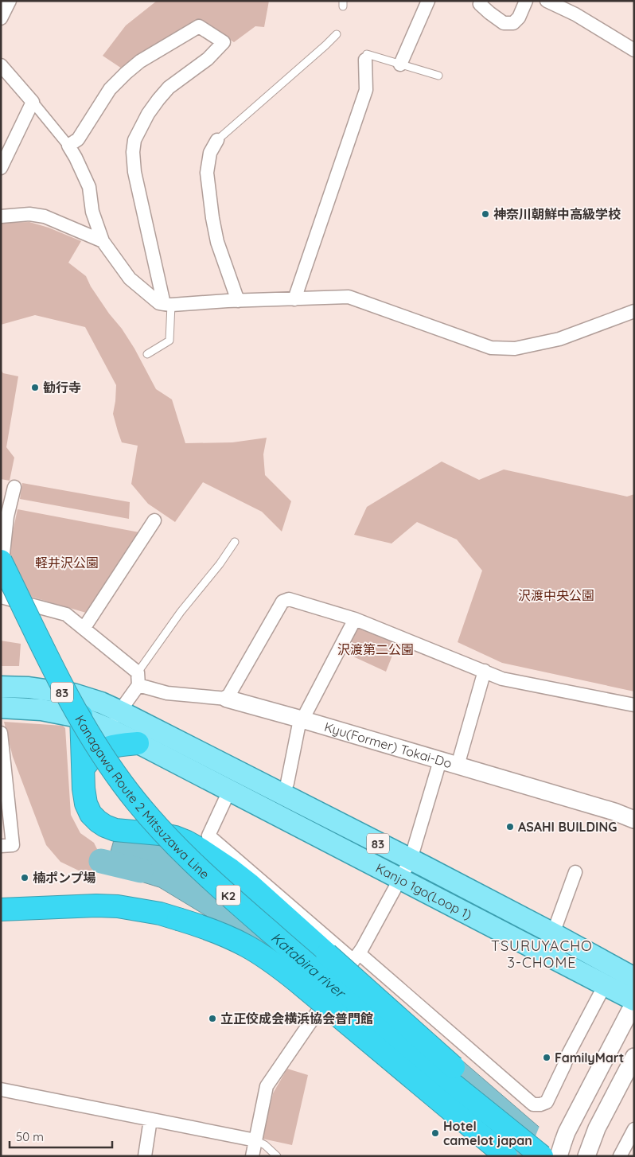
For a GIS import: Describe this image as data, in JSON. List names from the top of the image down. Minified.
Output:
{"streets":{"highway":["Kanagawa Route 2 Mitsuzawa Line","K2"],"main road":["83","Kanjo 1go(Loop 1)"],"street":["Kyu(Former) Tokai-Do"]},"crossings":[["83","Kanjo 1go(Loop 1)"]],"districts":["TSURUYACHO 3-CHOME"],"water":["Katabira river"],"parks":["軽井沢公園","沢渡中央公園","沢渡第二公園"],"places":["神奈川朝鮮中高級学校","勧行寺","ASAHI BUILDING","楠ポンプ場","立正佼成会横浜協会普門館","FamilyMart","Hotel camelot japan"],"scale_bar":"50 m"}
